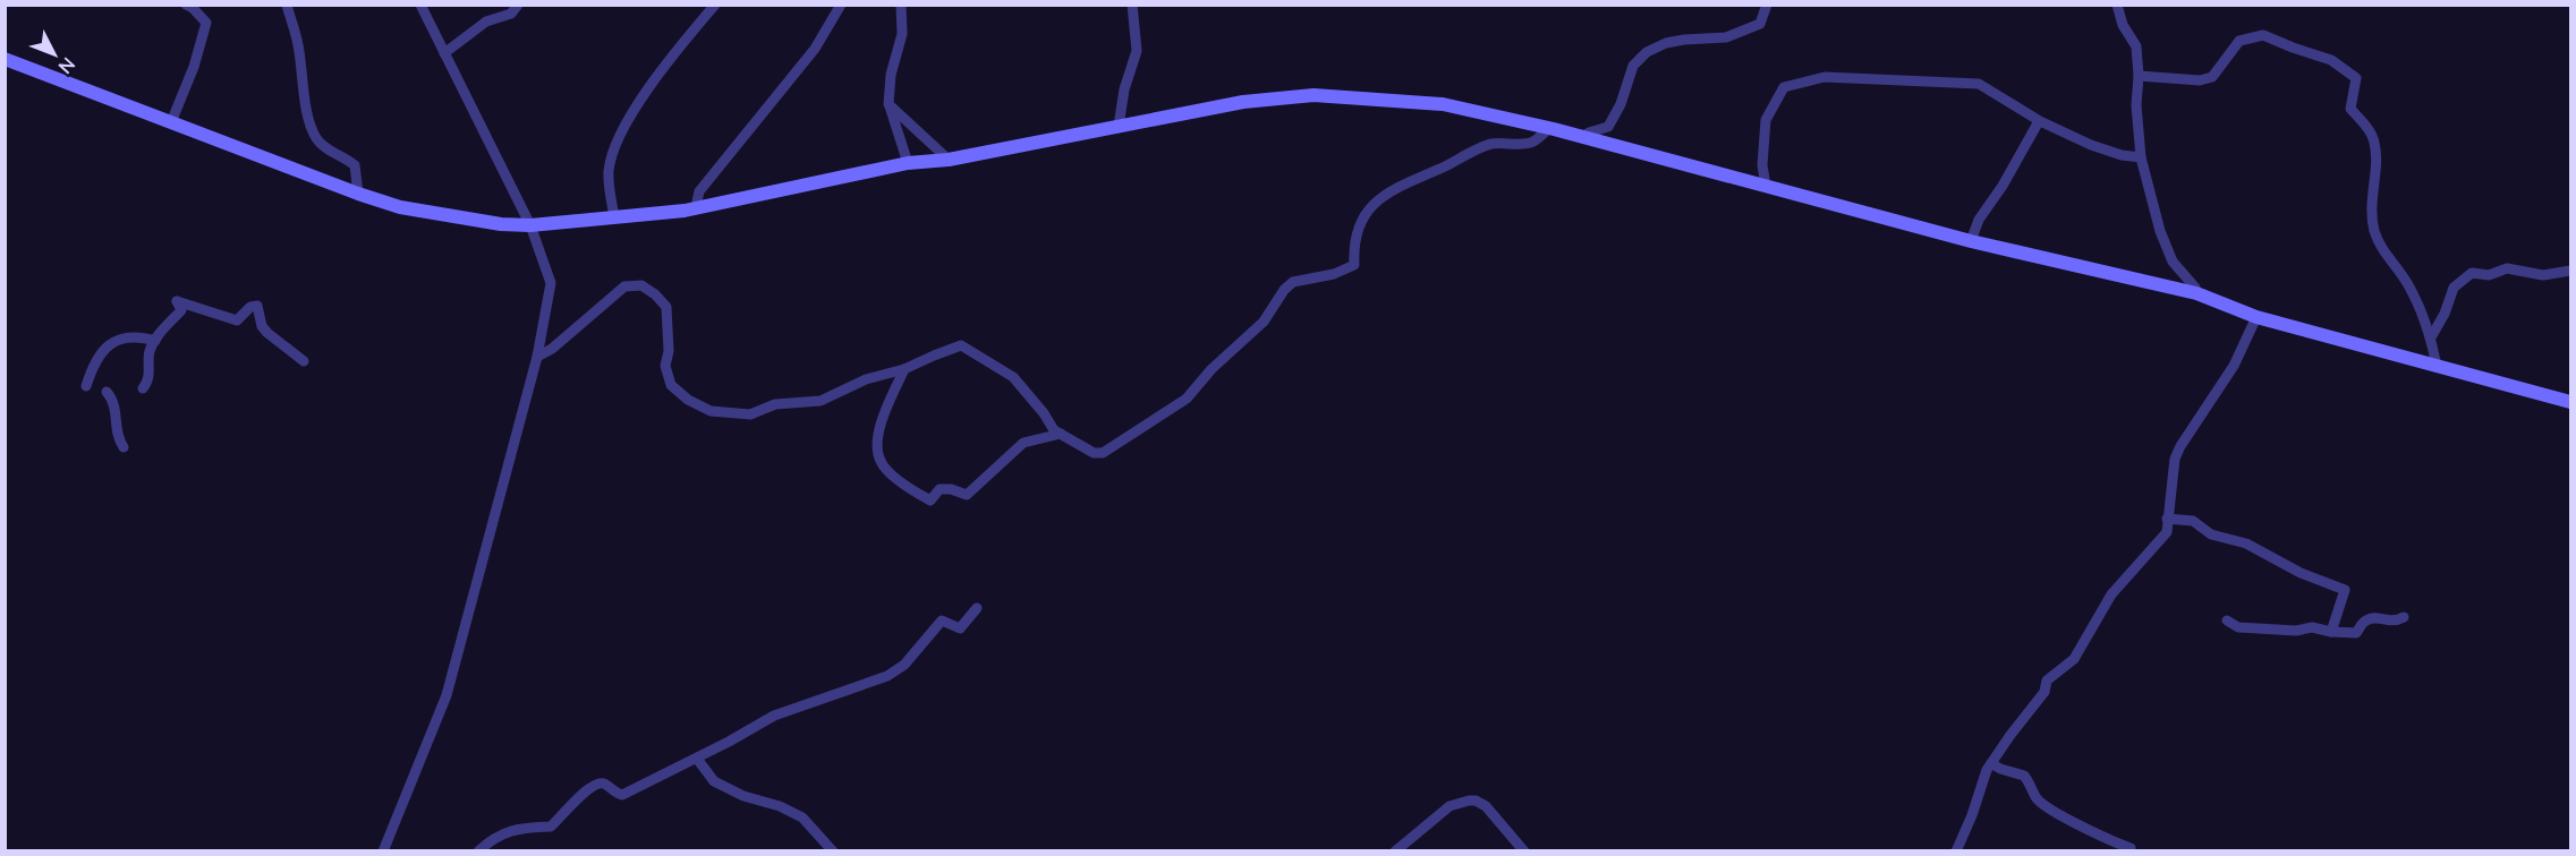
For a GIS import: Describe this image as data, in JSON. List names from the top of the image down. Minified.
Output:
{"north":"bottom right"}
